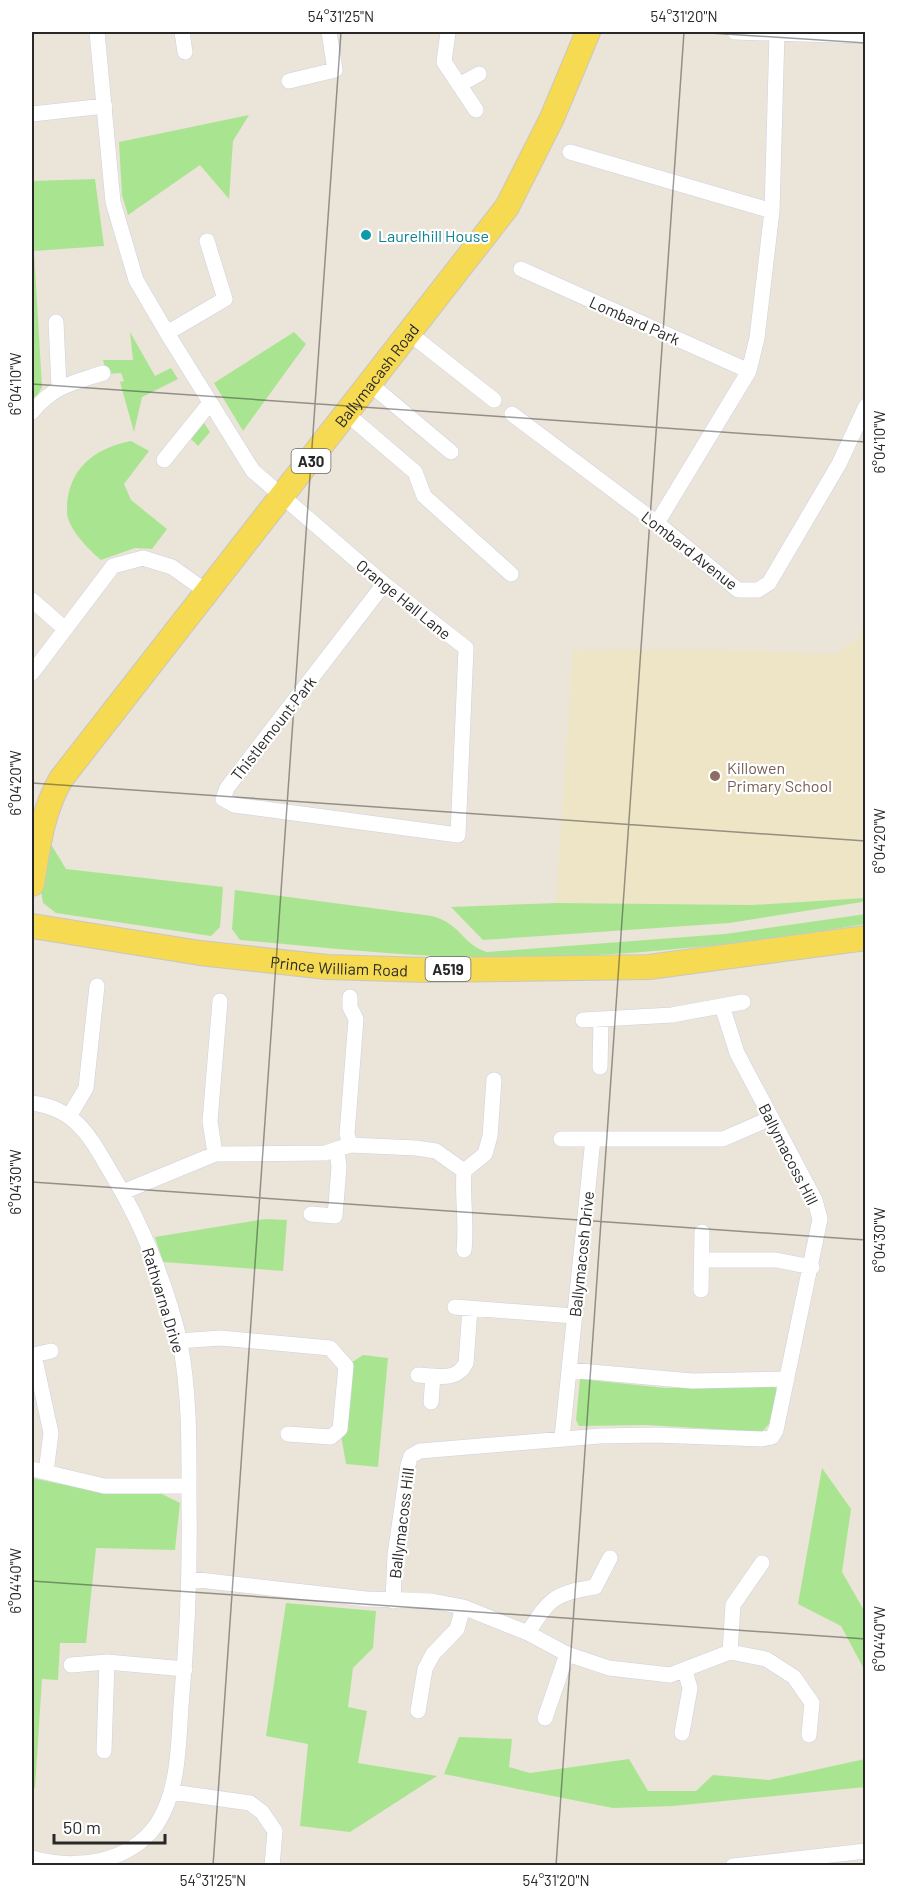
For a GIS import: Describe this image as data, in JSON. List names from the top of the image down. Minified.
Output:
{"streets":{"main road":["Ballymacash Road","A30","Prince William Road","A519"],"street":["Lombard Park","Lombard Avenue","Orange Hall Lane","Thistlemount Park","Ballymacoss Hill","Ballymacosh Drive","Rathvarna Drive"]},"crossings":[["Ballymacash Road","Orange Hall Lane"],["Orange Hall Lane","Thistlemount Park"]],"places":["Laurelhill House","Killowen Primary School"],"scale_bar":"50 m","coordinates":["54°31'25\"N","54°31'20\"N","6°04'10\"W","6°04'20\"W","6°04'30\"W","6°04'40\"W"]}
